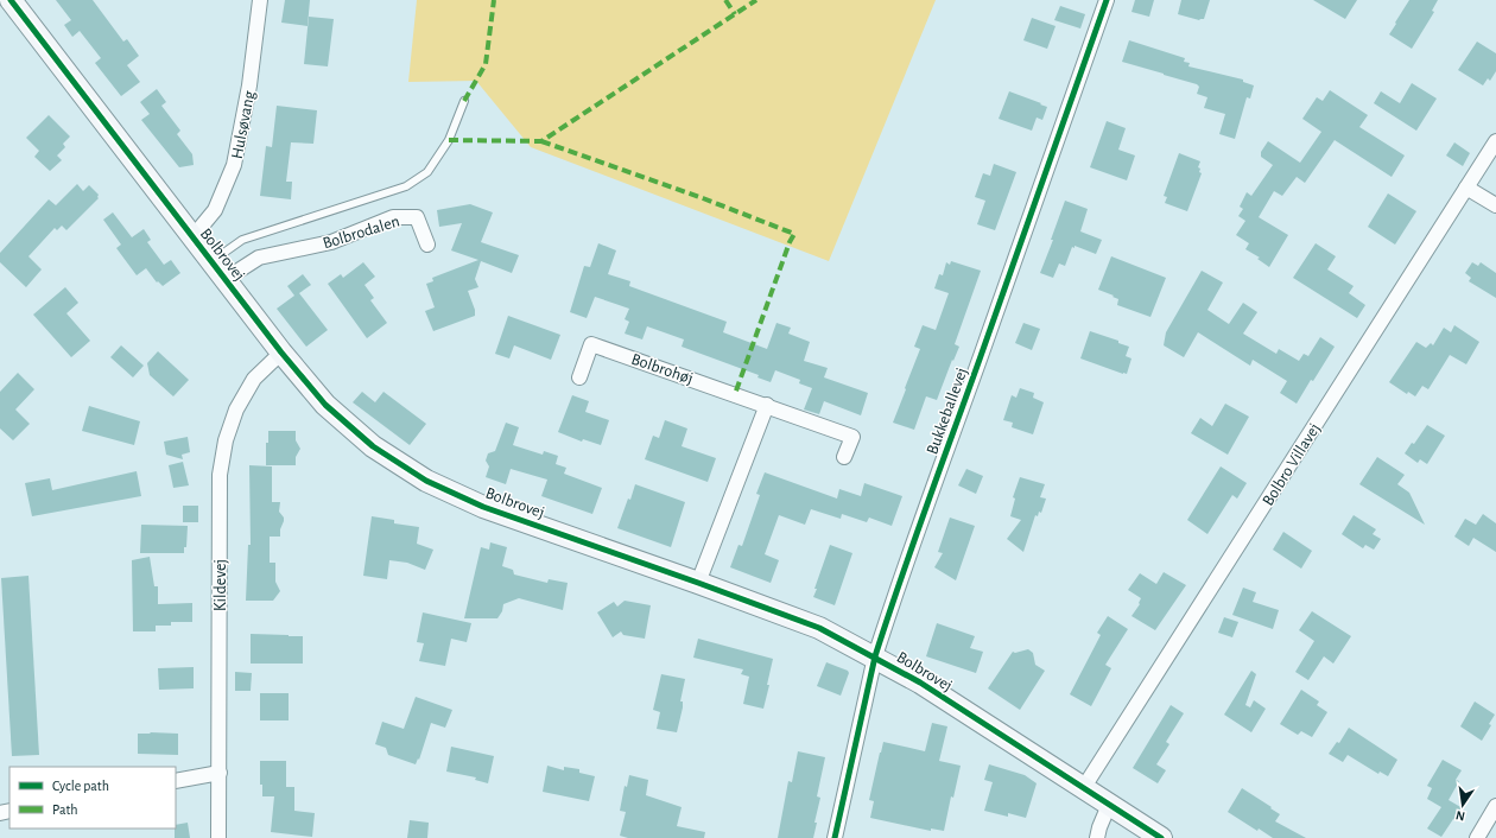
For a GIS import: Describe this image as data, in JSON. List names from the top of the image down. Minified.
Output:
{"streets":{"street":["Hulsøvang","Bolbrodalen","Bolbrovej","Bolbrohøj","Bukkeballevej","Bolbro Villavej","Kildevej"]},"crossings":[["Hulsøvang","Bolbrovej"],["Bolbrodalen","Bolbrovej"],["Bolbrovej","Bukkeballevej"],["Bolbrovej","Bolbro Villavej"],["Bolbrovej","Kildevej"]],"legend":["Cycle path","Path"],"north":"bottom"}
